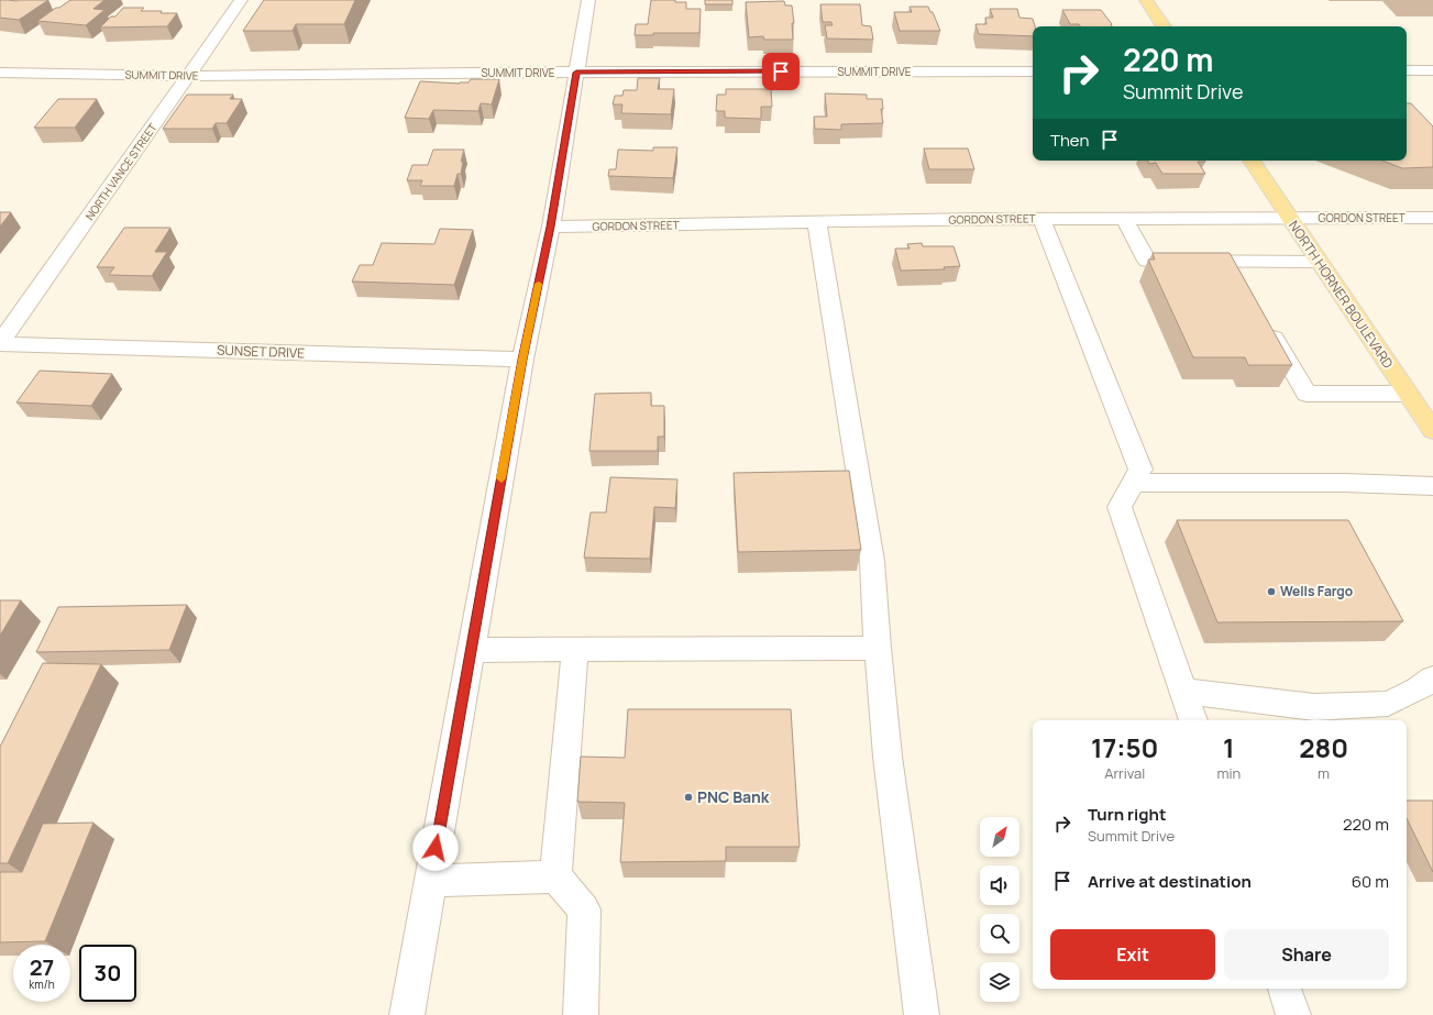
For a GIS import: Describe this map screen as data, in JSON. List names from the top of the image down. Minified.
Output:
{"streets":{"main road":["NORTH HORNER BOULEVARD"],"street":["SUMMIT DRIVE","NORTH VANCE STREET","GORDON STREET","SUNSET DRIVE"]},"crossings":[["SUMMIT DRIVE","NORTH VANCE STREET"],["NORTH VANCE STREET","SUNSET DRIVE"],["GORDON STREET","NORTH HORNER BOULEVARD"]],"places":["Wells Fargo","PNC Bank"],"north":"top right","page":{"turn":["220 m","Summit Drive"],"then":"Then","eta":["17:50","Arrival","1","min","280","m"],"list":[{"name":"Turn right","note":"Summit Drive","value":"220 m"},{"name":"Arrive at destination","value":"60 m"}],"buttons":["Exit","Share"],"speed":"27 km/h","limit":"30"}}
